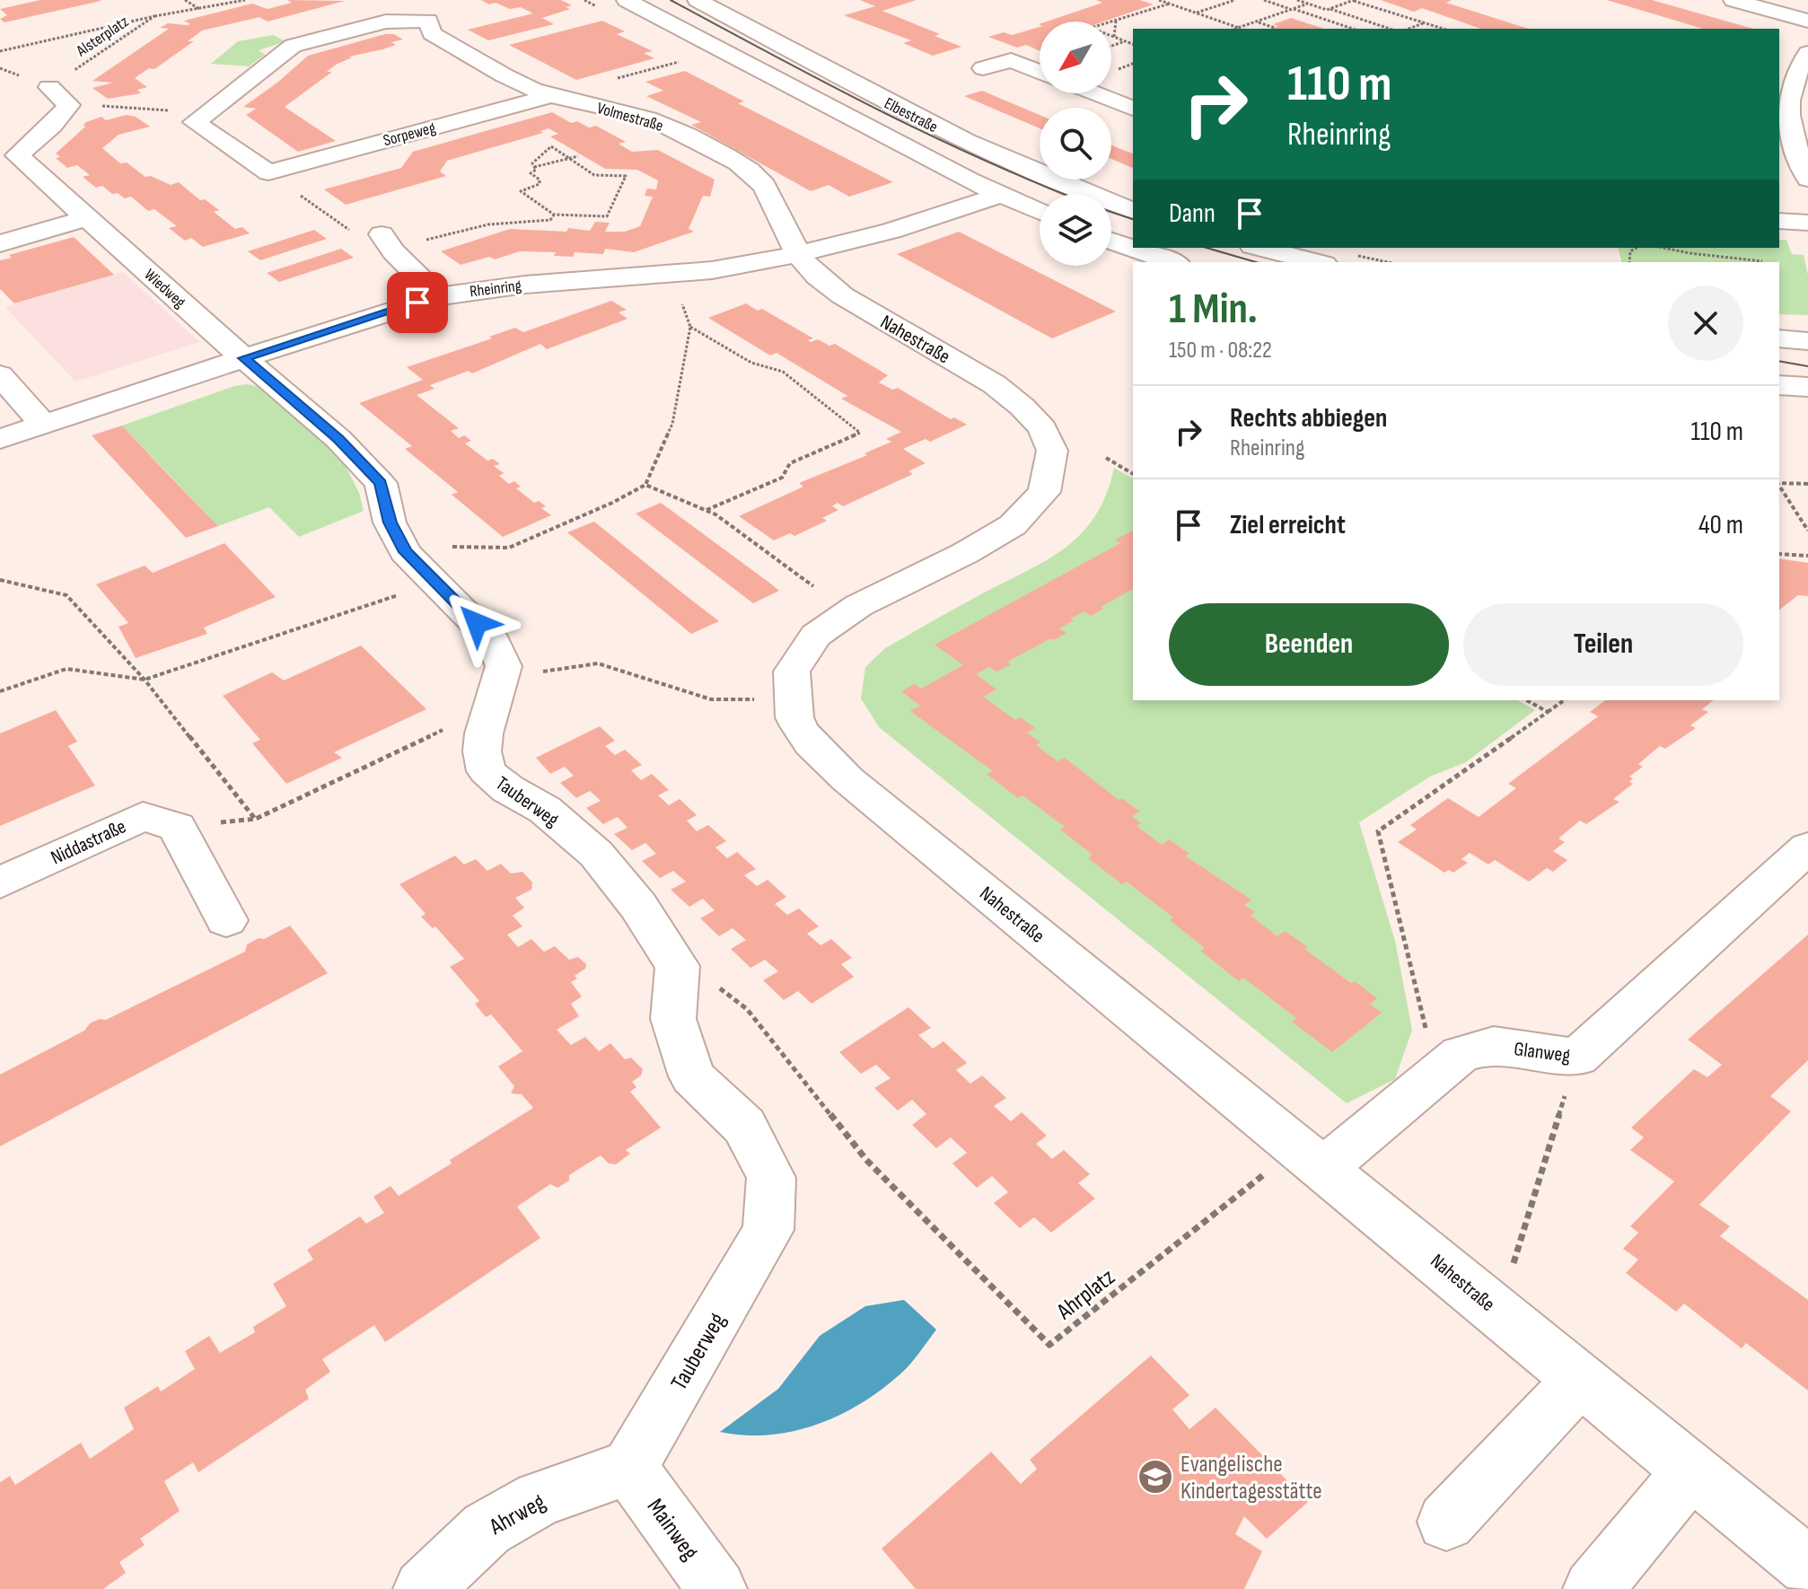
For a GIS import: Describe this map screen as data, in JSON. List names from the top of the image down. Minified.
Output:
{"streets":{"street":["Elbestraße","Volmestraße","Sorpeweg","Wiedweg","Rheinring","Nahestraße","Tauberweg","Niddastraße","Glanweg","Ahrweg","Mainweg"],"path":["Alsterplatz","Ahrplatz"]},"crossings":[["Elbestraße","Rheinring"],["Volmestraße","Sorpeweg"],["Volmestraße","Rheinring"],["Volmestraße","Nahestraße"],["Wiedweg","Rheinring"],["Wiedweg","Tauberweg"],["Rheinring","Nahestraße"],["Rheinring","Tauberweg"],["Nahestraße","Glanweg"],["Nahestraße","Ahrplatz"],["Tauberweg","Ahrplatz"],["Tauberweg","Ahrweg"],["Tauberweg","Mainweg"],["Glanweg","Ahrplatz"],["Ahrweg","Mainweg"]],"places":{"school or university":["Evangelische Kindertagesstätte"]},"north":"bottom left","page":{"turn":["110 m","Rheinring"],"then":"Dann","heading":["1 Min.","150 m · 08:22"],"list":[{"name":"Rechts abbiegen","note":"Rheinring","value":"110 m"},{"name":"Ziel erreicht","value":"40 m"}],"buttons":["Beenden","Teilen"]}}
